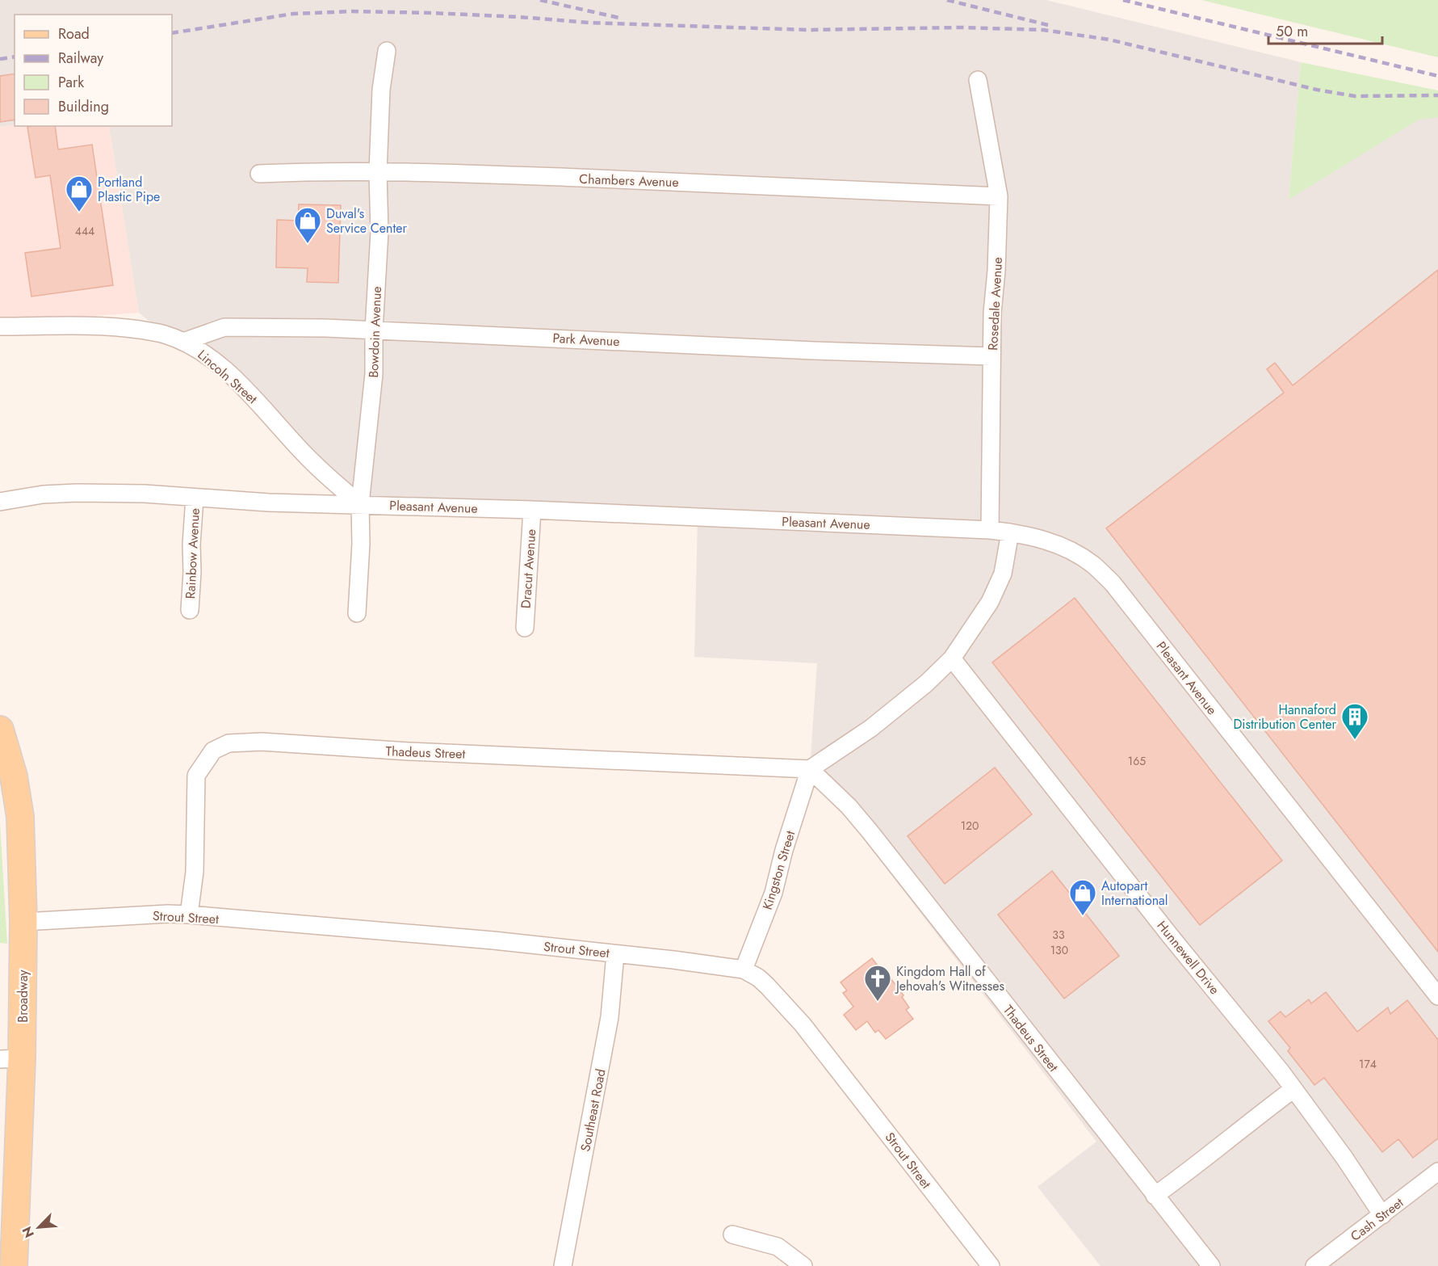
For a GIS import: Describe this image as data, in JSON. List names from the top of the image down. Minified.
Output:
{"streets":{"main road":["Broadway"],"street":["Chambers Avenue","Rosedale Avenue","Bowdoin Avenue","Park Avenue","Lincoln Street","Pleasant Avenue","Rainbow Avenue","Dracut Avenue","Thadeus Street","Kingston Street","Strout Street","Hunnewell Drive","Southeast Road","Cash Street"]},"crossings":[["Chambers Avenue","Rosedale Avenue"],["Chambers Avenue","Bowdoin Avenue"],["Rosedale Avenue","Park Avenue"],["Rosedale Avenue","Pleasant Avenue"],["Bowdoin Avenue","Park Avenue"],["Bowdoin Avenue","Lincoln Street"],["Bowdoin Avenue","Pleasant Avenue"],["Park Avenue","Lincoln Street"],["Lincoln Street","Pleasant Avenue"],["Pleasant Avenue","Rainbow Avenue"],["Pleasant Avenue","Dracut Avenue"],["Thadeus Street","Kingston Street"],["Thadeus Street","Strout Street"],["Kingston Street","Strout Street"],["Strout Street","Broadway"],["Strout Street","Southeast Road"],["Hunnewell Drive","Cash Street"]],"places":{"shop":["Portland Plastic Pipe","Duval's Service Center","Autopart International"],"building":["Hannaford Distribution Center"],"church":["Kingdom Hall of Jehovah's Witnesses"]},"house_numbers":["444","165","120","33","130","174"],"legend":["Road","Railway","Park","Building"],"scale_bar":"50 m","north":"bottom left"}
